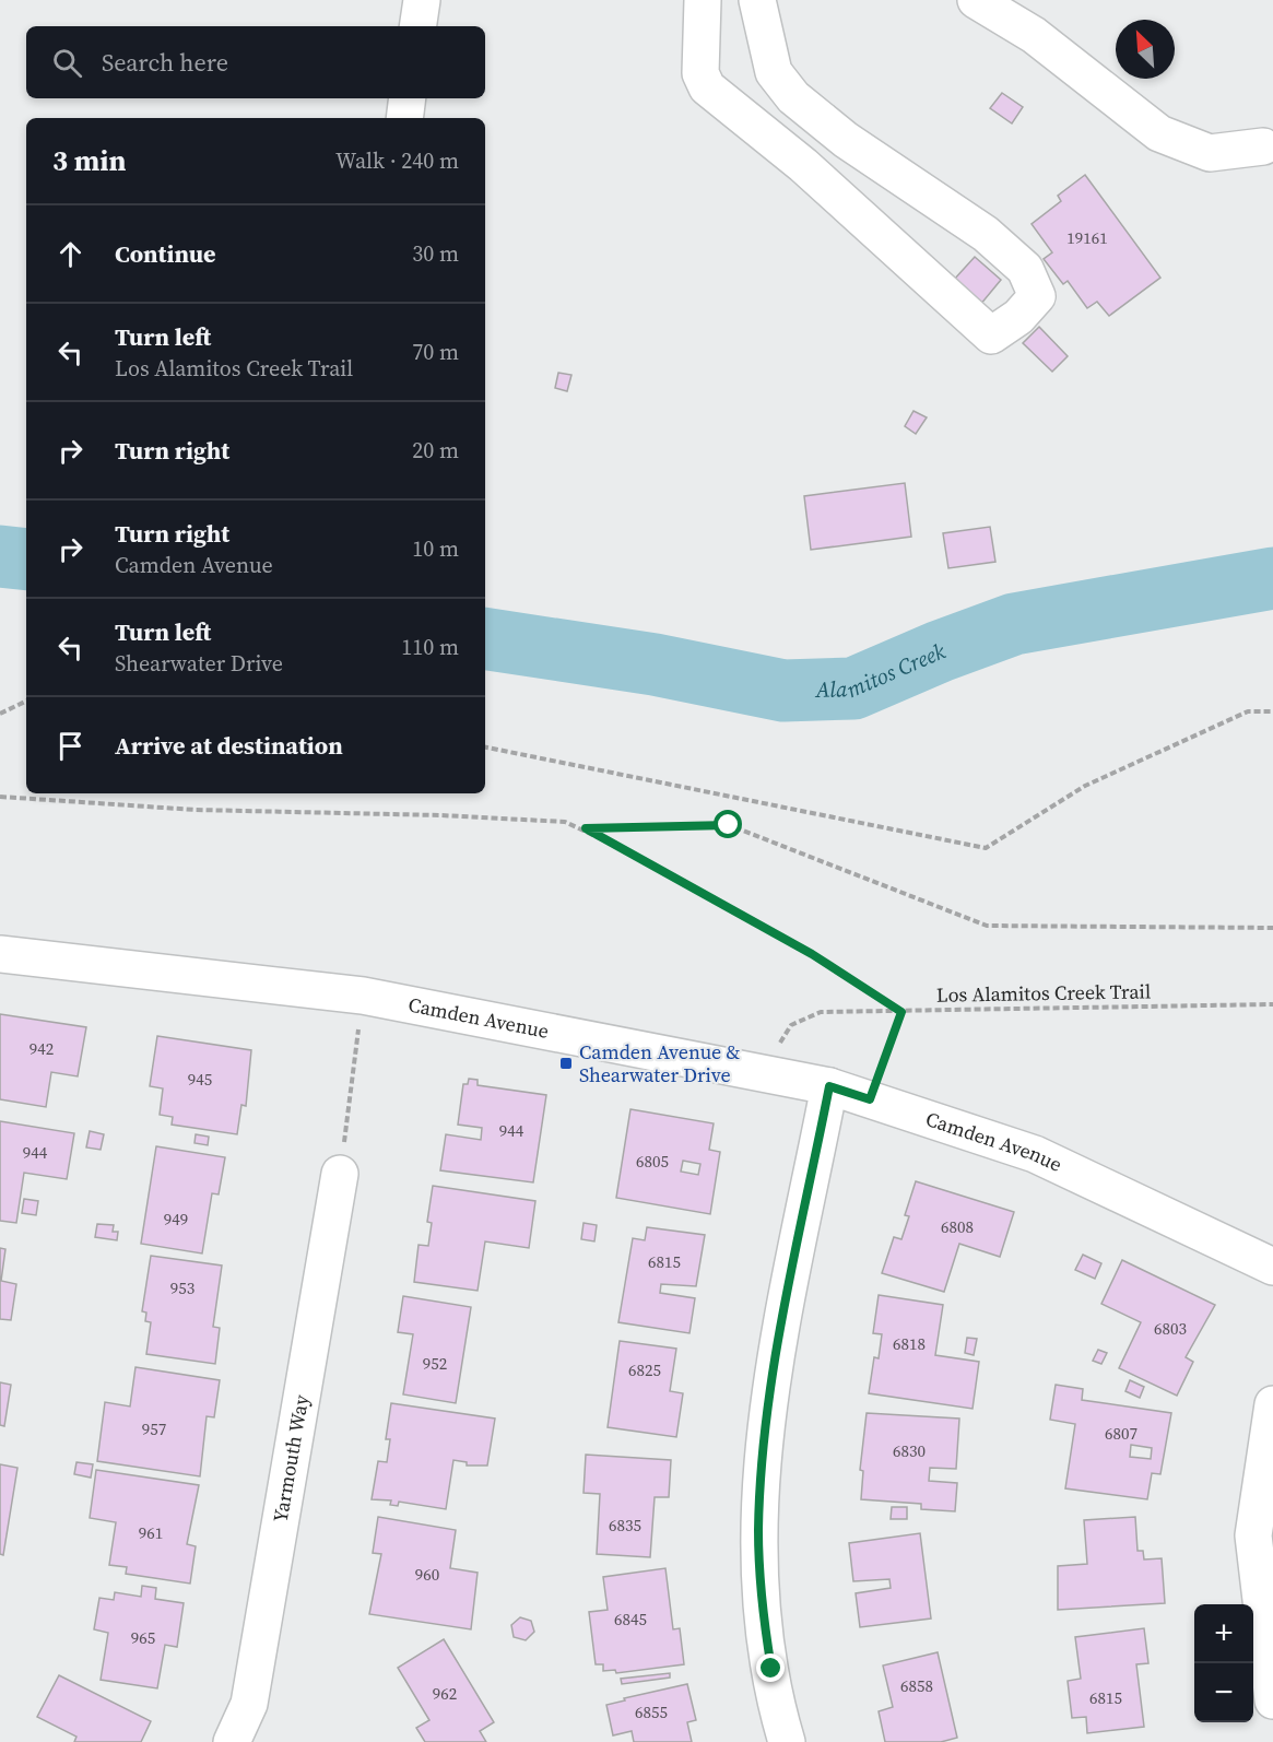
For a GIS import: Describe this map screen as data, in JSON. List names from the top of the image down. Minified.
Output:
{"streets":{"street":["Camden Avenue","Yarmouth Way"],"path":["Los Alamitos Creek Trail"]},"crossings":[["Los Alamitos Creek Trail","Camden Avenue"]],"water":["Alamitos Creek"],"places":{"transit":["Camden Avenue & Shearwater Drive"]},"house_numbers":["19161","942","945","944","944","6805","949","6808","6815","953","6803","6818","952","6825","957","6807","6830","6835","961","960","6845","965","6858","962","6815","6855"],"north":"top left","page":{"search":"Search here","heading":["3 min","Walk · 240 m"],"list":[["Continue","30 m"],["Turn left","Los Alamitos Creek Trail","70 m"],["Turn right","20 m"],["Turn right","Camden Avenue","10 m"],["Turn left","Shearwater Drive","110 m"],"Arrive at destination"],"map_buttons":["+","−"]}}
